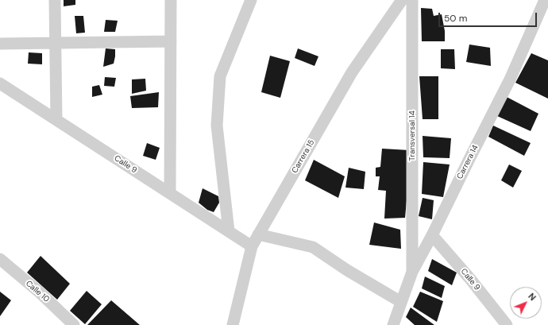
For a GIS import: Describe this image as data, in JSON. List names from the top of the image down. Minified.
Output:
{"streets":{"street":["Transversal 14","Carrera 15","Carrera 14","Calle 9","Calle 10"]},"crossings":[["Transversal 14","Carrera 14"],["Carrera 15","Calle 9"],["Carrera 14","Calle 9"]],"scale_bar":"50 m","north":"top right"}
